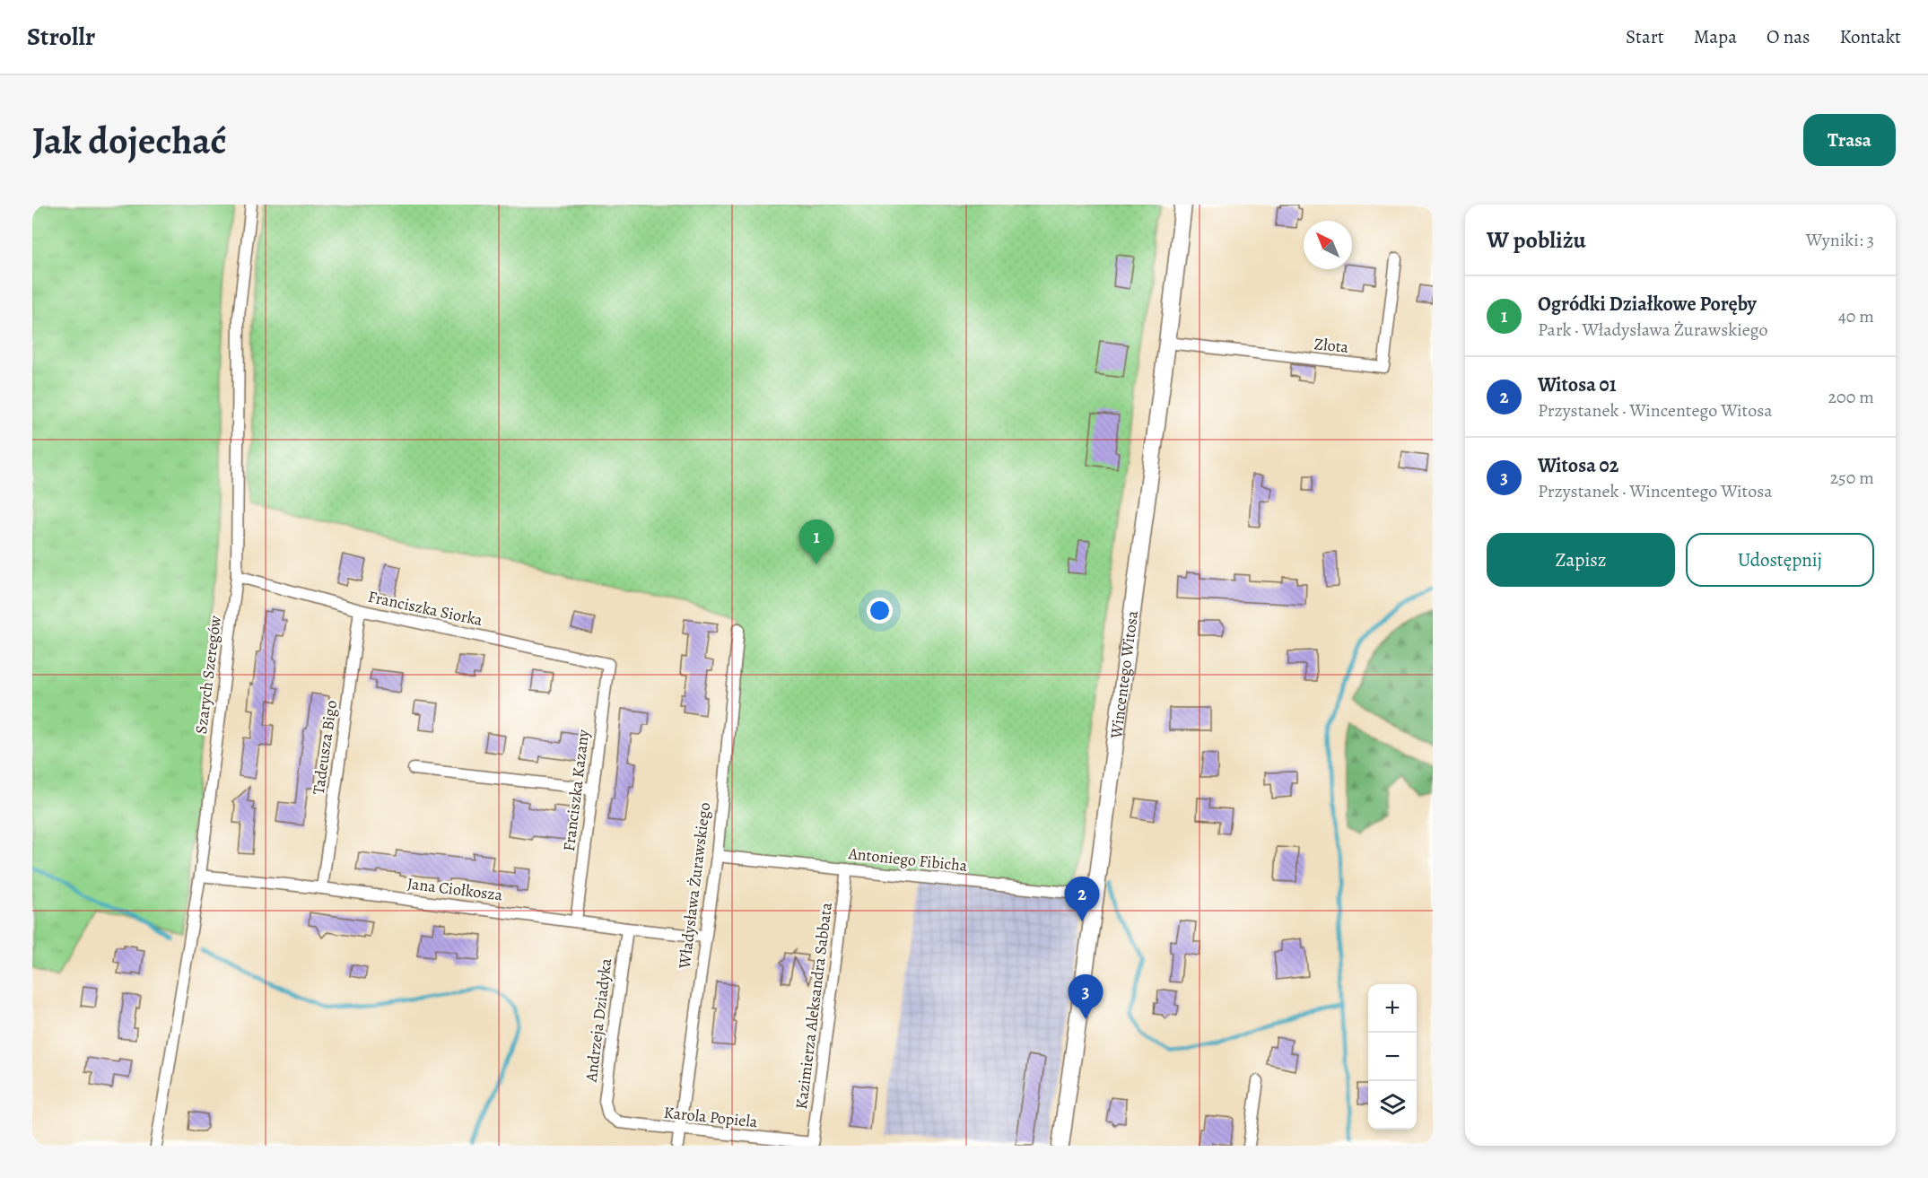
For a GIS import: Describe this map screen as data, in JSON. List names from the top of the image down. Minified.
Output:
{"streets":{"street":["Złota","Franciszka Siorka","Szarych Szeregów","Wincentego Witosa","Tadeusza Bigo","Franciszka Kazany","Antoniego Fibicha","Władysława Żurawskiego","Jana Ciołkosza","Kazimierza Aleksandra Sabbata","Andrzeja Dziadyka","Karola Popiela"]},"crossings":[["Złota","Wincentego Witosa"],["Franciszka Siorka","Szarych Szeregów"],["Franciszka Siorka","Tadeusza Bigo"],["Franciszka Siorka","Franciszka Kazany"],["Szarych Szeregów","Jana Ciołkosza"],["Wincentego Witosa","Antoniego Fibicha"],["Tadeusza Bigo","Jana Ciołkosza"],["Franciszka Kazany","Jana Ciołkosza"],["Antoniego Fibicha","Władysława Żurawskiego"],["Antoniego Fibicha","Kazimierza Aleksandra Sabbata"],["Władysława Żurawskiego","Jana Ciołkosza"],["Władysława Żurawskiego","Karola Popiela"],["Jana Ciołkosza","Andrzeja Dziadyka"],["Kazimierza Aleksandra Sabbata","Karola Popiela"],["Andrzeja Dziadyka","Karola Popiela"]],"north":"top left","page":{"header":"Strollr","nav":["Start","Mapa","O nas","Kontakt"],"buttons":["Trasa",["Zapisz","Udostępnij"]],"title":"Jak dojechać","heading":["W pobliżu","Wyniki: 3"],"list":[{"mark":"1","name":"Ogródki Działkowe Poręby","note":"Park · Władysława Żurawskiego","value":"40 m"},{"mark":"2","name":"Witosa 01","note":"Przystanek · Wincentego Witosa","value":"200 m"},{"mark":"3","name":"Witosa 02","note":"Przystanek · Wincentego Witosa","value":"250 m"}],"pins":["1","2","3"],"map_buttons":["+","−"]}}
